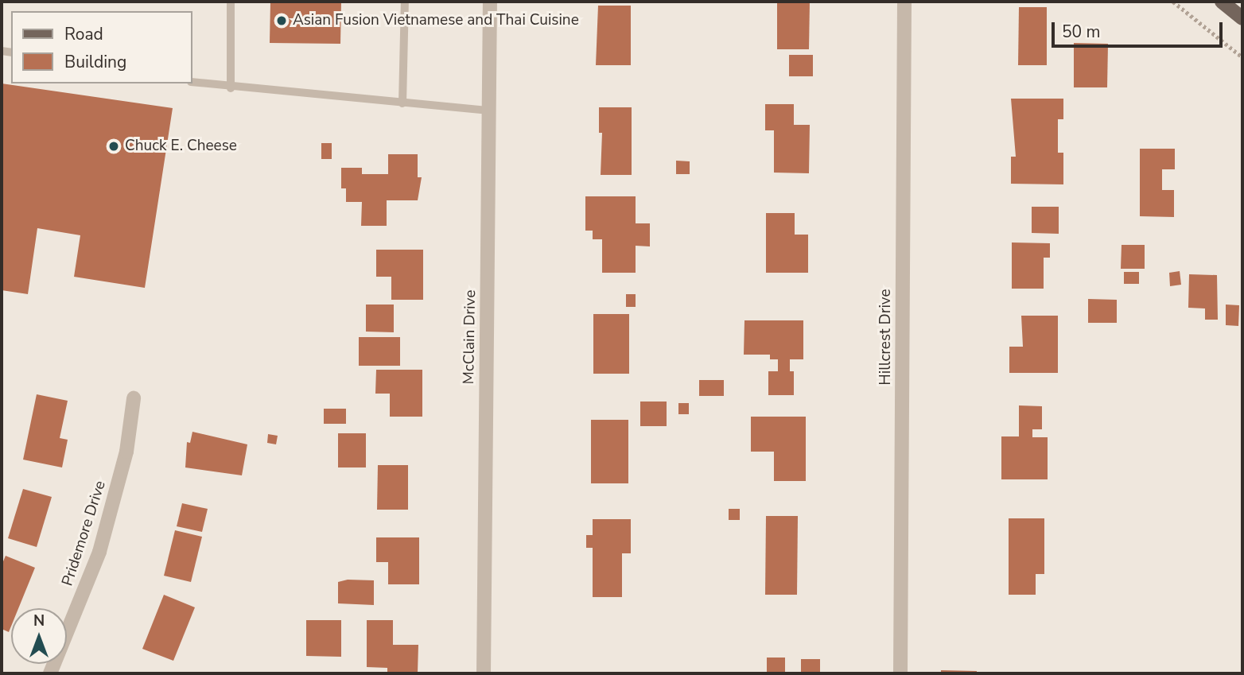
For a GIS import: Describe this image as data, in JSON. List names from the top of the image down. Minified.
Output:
{"streets":{"street":["McClain Drive","Hillcrest Drive","Pridemore Drive"]},"places":["Asian Fusion Vietnamese and Thai Cuisine","Chuck E. Cheese"],"legend":["Road","Building"],"scale_bar":"50 m","north":"top"}
